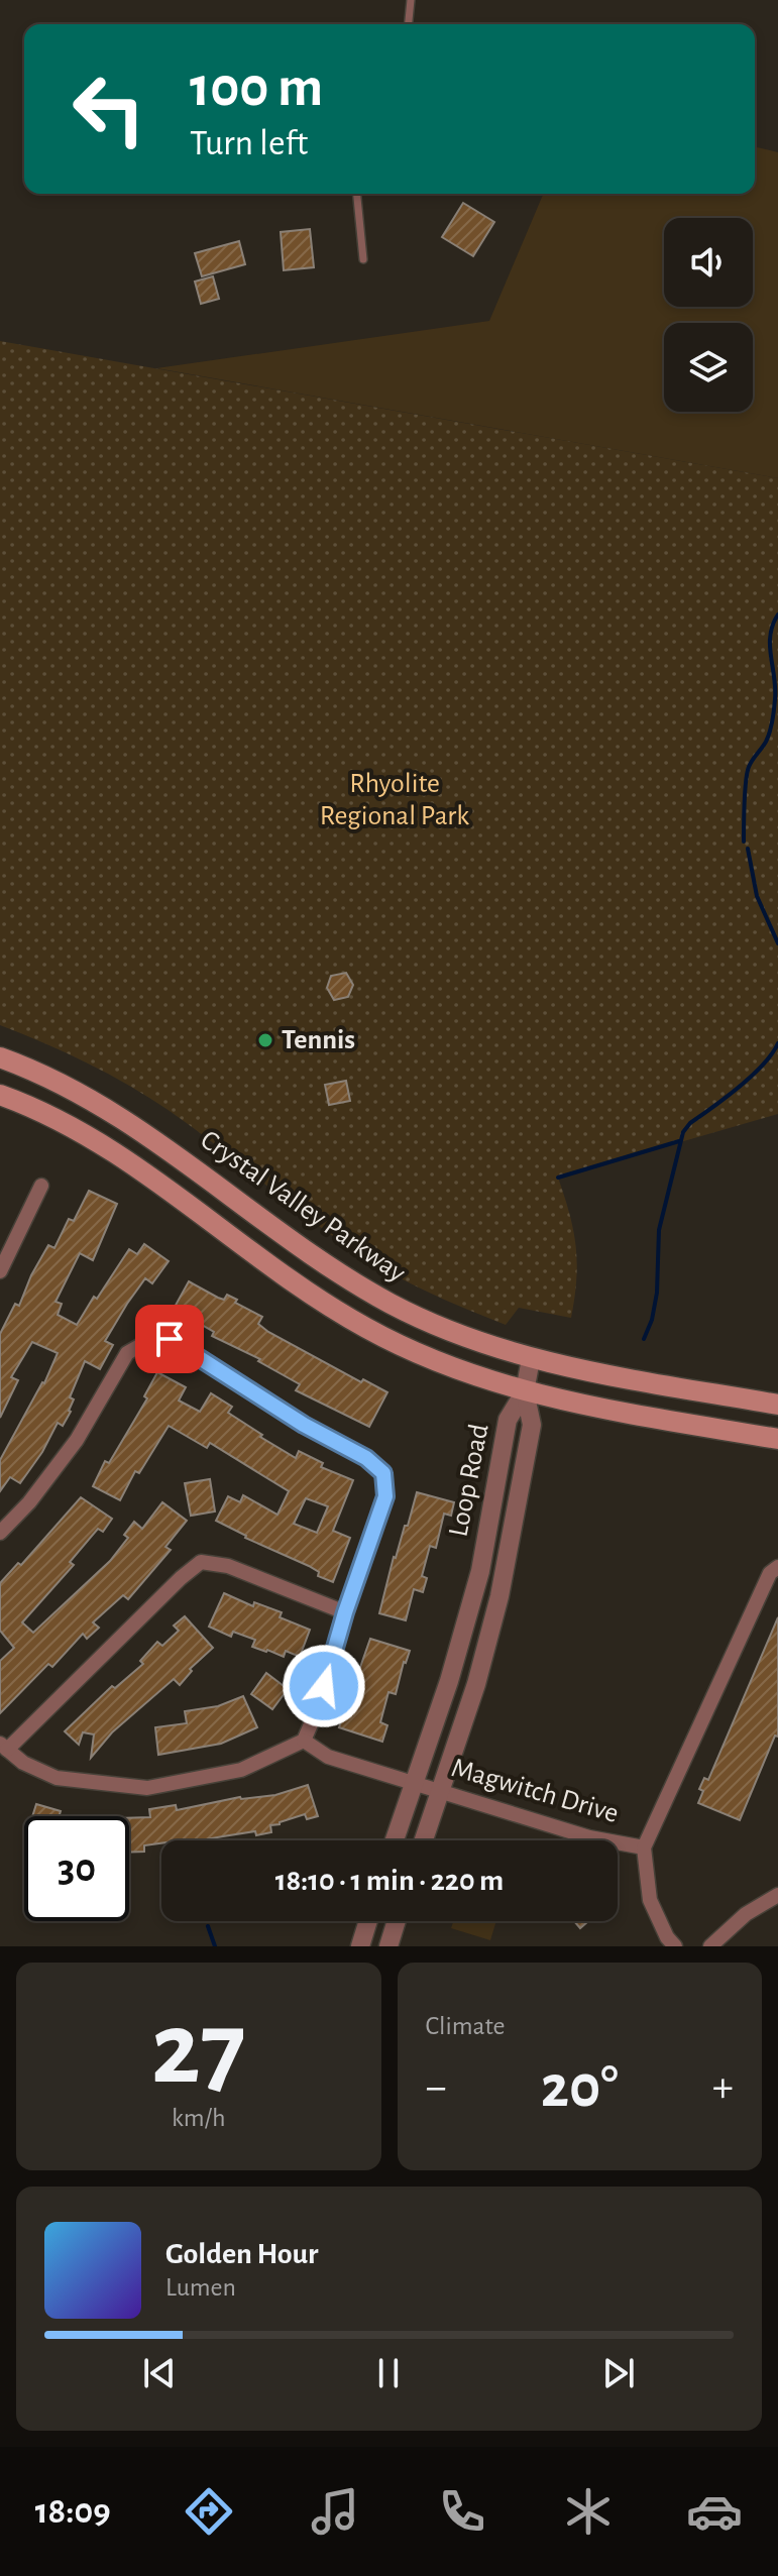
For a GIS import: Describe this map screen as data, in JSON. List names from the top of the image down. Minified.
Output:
{"streets":{"main road":["Crystal Valley Parkway"],"street":["Loop Road","Magwitch Drive"]},"crossings":[["Loop Road","Magwitch Drive"]],"parks":["Rhyolite Regional Park"],"places":["Tennis"],"page":{"turn":["100 m","Turn left"],"limit":"30","trip":"18:10 · 1 min · 220 m","tile":[["27","km/h"],"Climate"],"heat":["−","20°","+"],"song":["Golden Hour","Lumen"],"tabs":"18:09"}}
